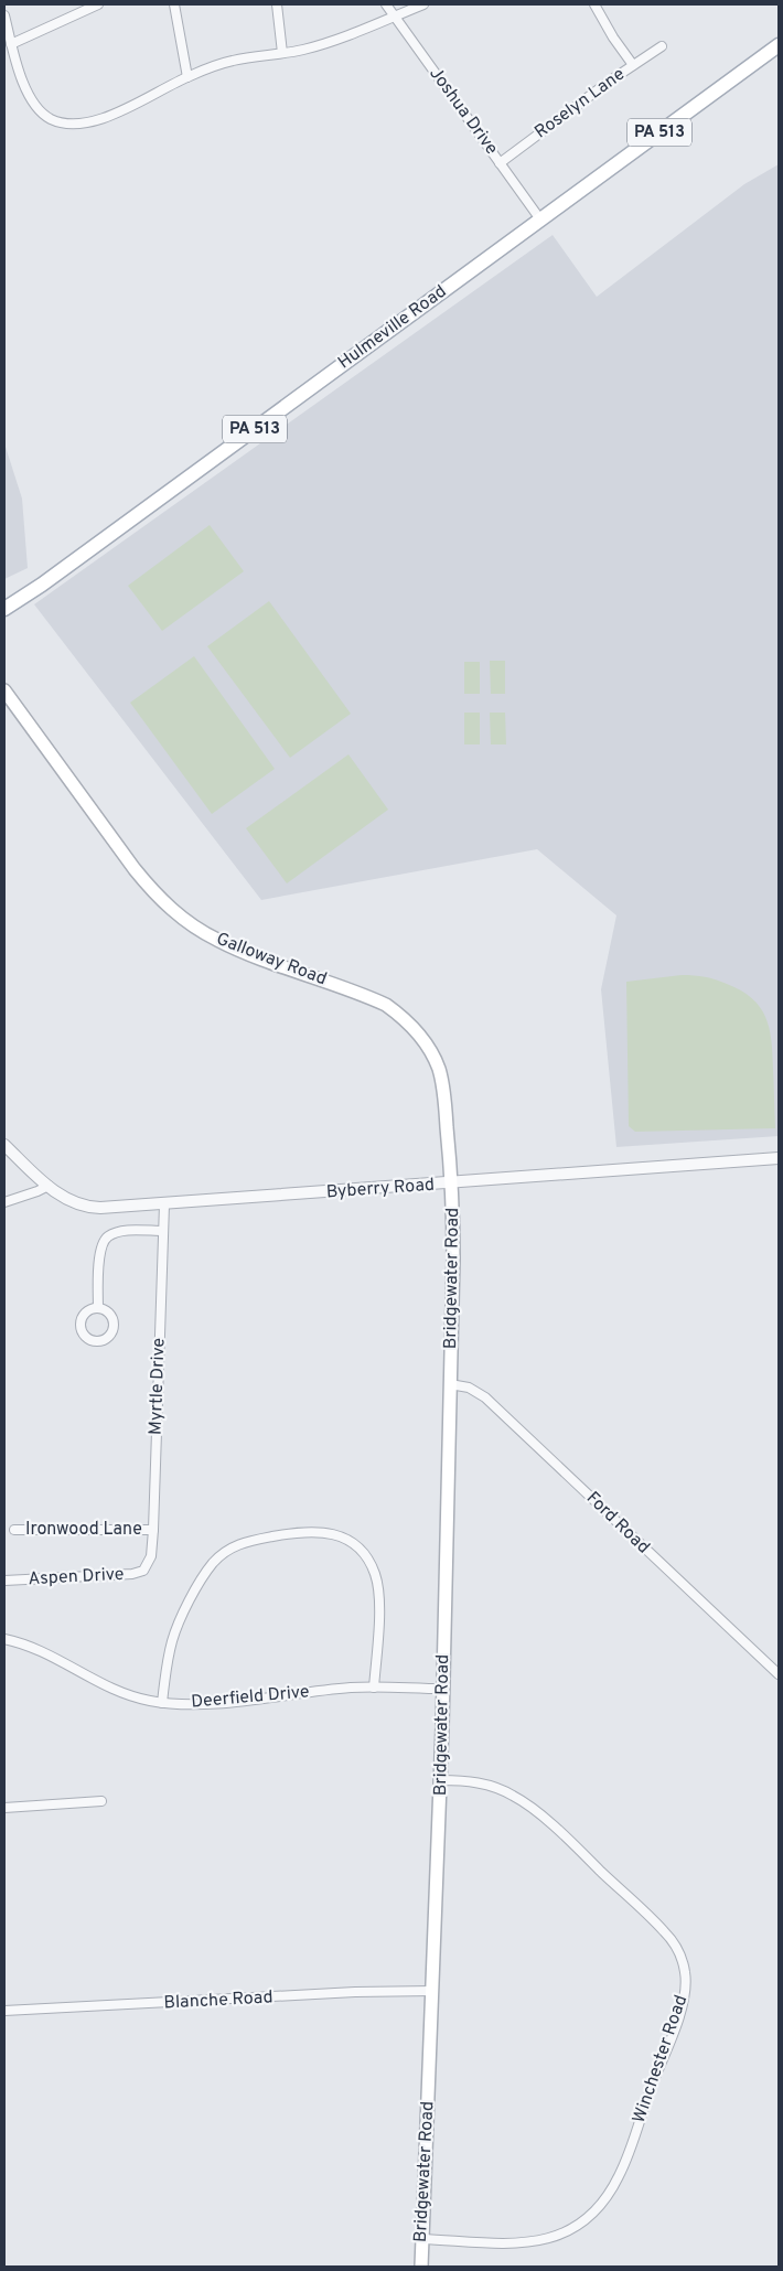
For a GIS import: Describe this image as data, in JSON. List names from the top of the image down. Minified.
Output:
{"streets":{"main road":["PA 513","Hulmeville Road","Galloway Road","Bridgewater Road"],"street":["Roselyn Lane","Joshua Drive","Byberry Road","Myrtle Drive","Ford Road","Ironwood Lane","Aspen Drive","Deerfield Drive","Blanche Road","Winchester Road"]},"crossings":[["Roselyn Lane","Joshua Drive"],["Joshua Drive","Hulmeville Road"],["Galloway Road","Byberry Road"],["Galloway Road","Bridgewater Road"],["Byberry Road","Bridgewater Road"],["Byberry Road","Myrtle Drive"],["Bridgewater Road","Ford Road"],["Bridgewater Road","Deerfield Drive"],["Bridgewater Road","Blanche Road"],["Bridgewater Road","Winchester Road"],["Myrtle Drive","Ironwood Lane"],["Myrtle Drive","Aspen Drive"]]}
